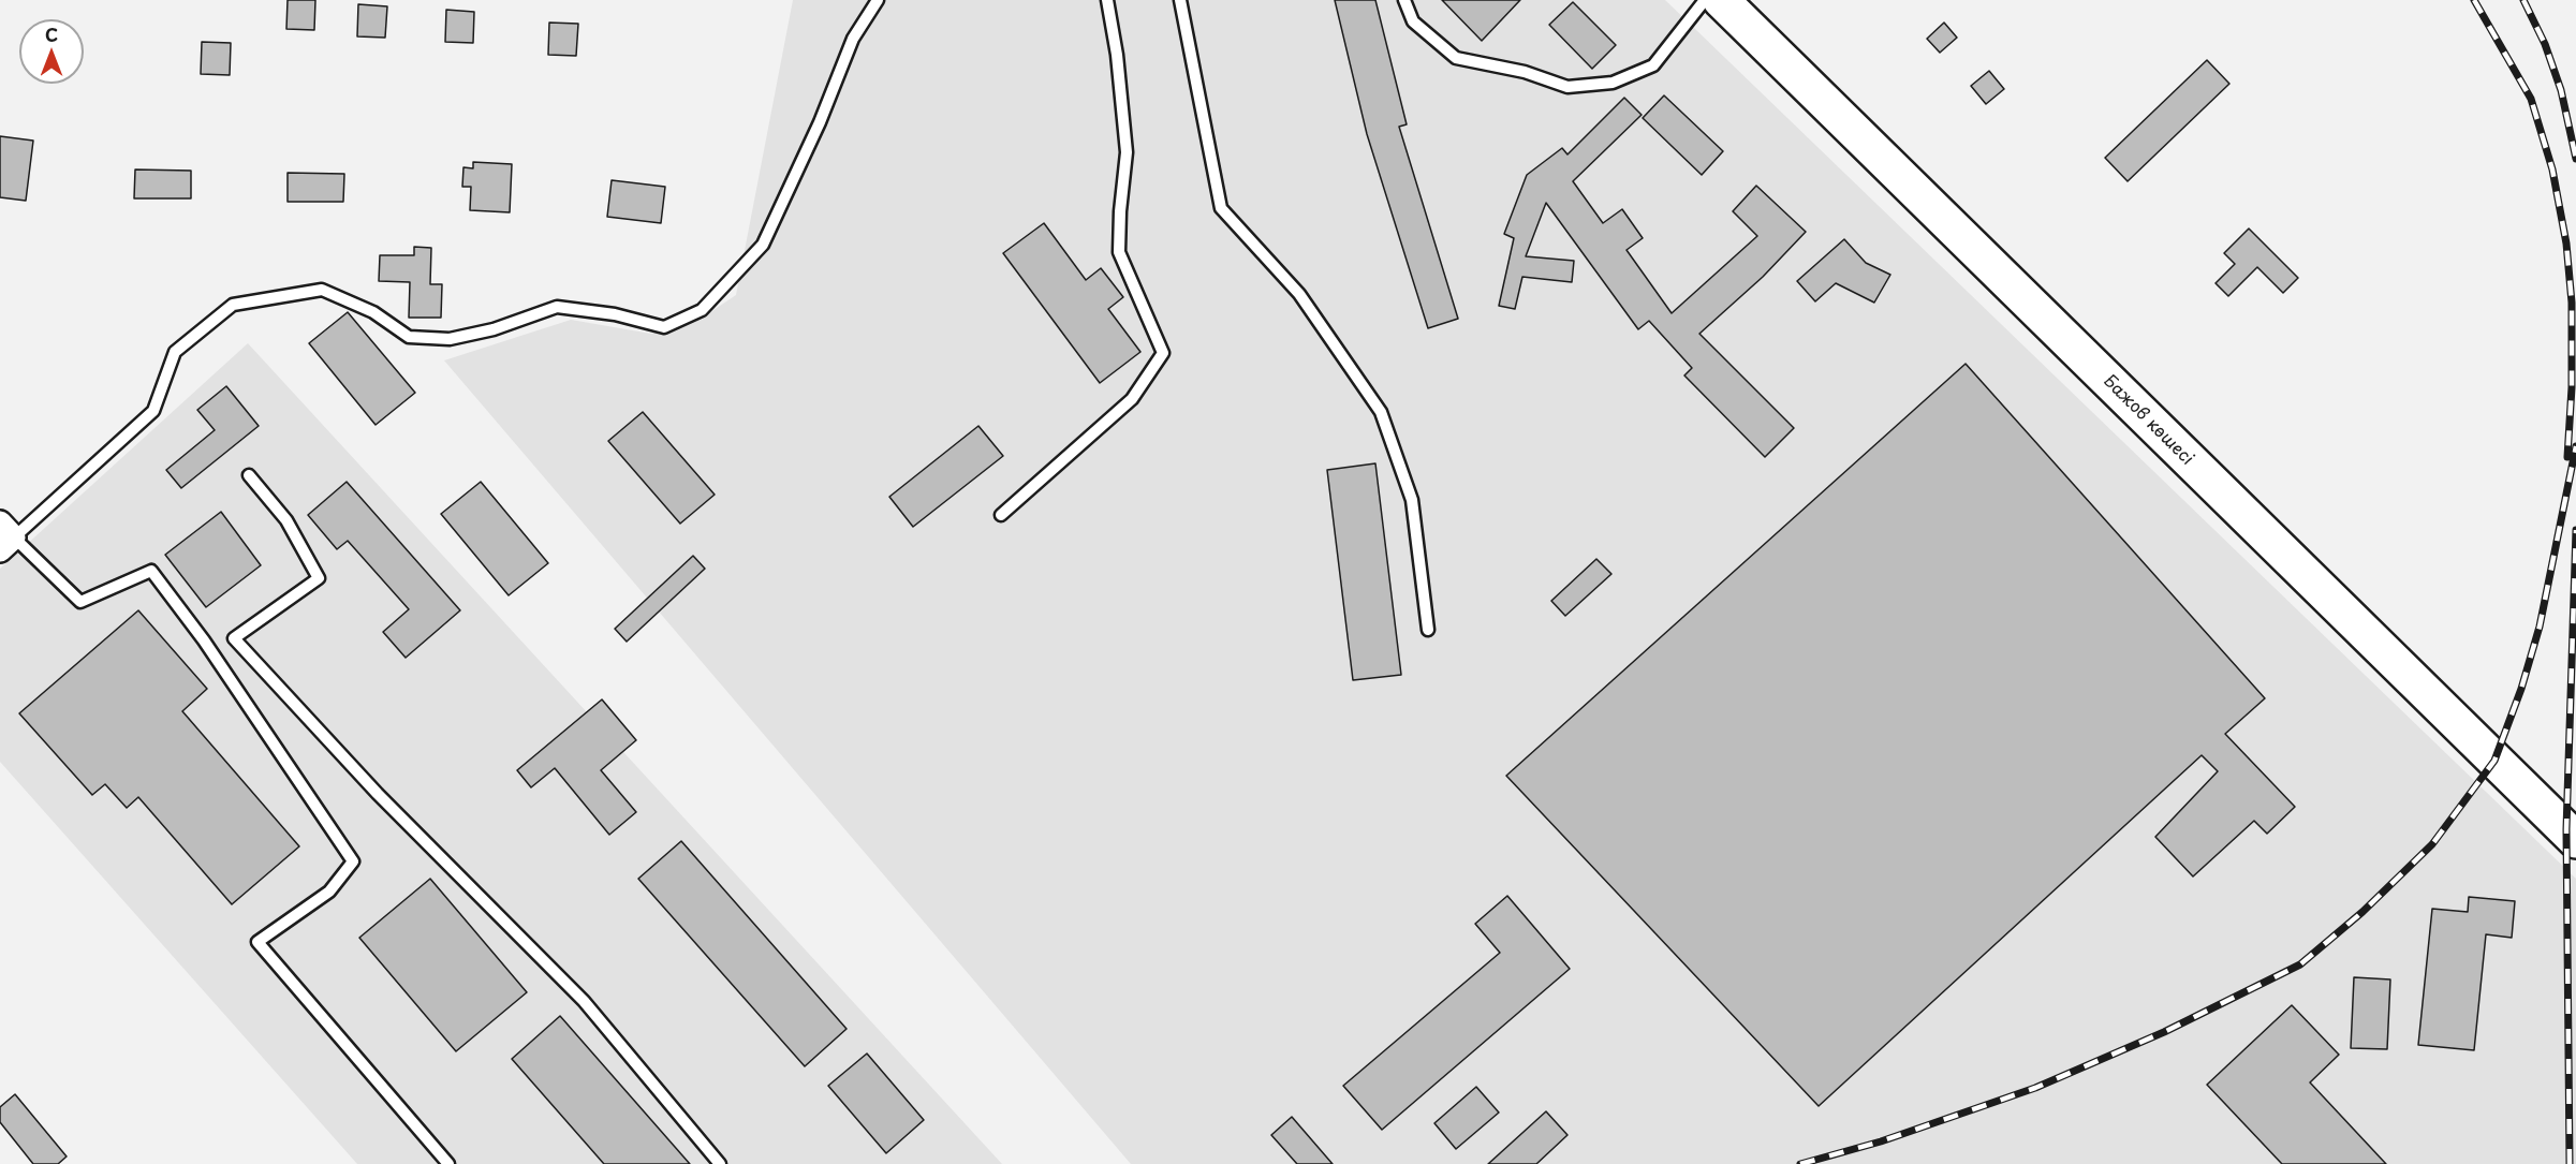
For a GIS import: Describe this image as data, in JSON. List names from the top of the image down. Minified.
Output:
{"streets":{"main road":["Бажов көшесі"]},"north":"top"}
